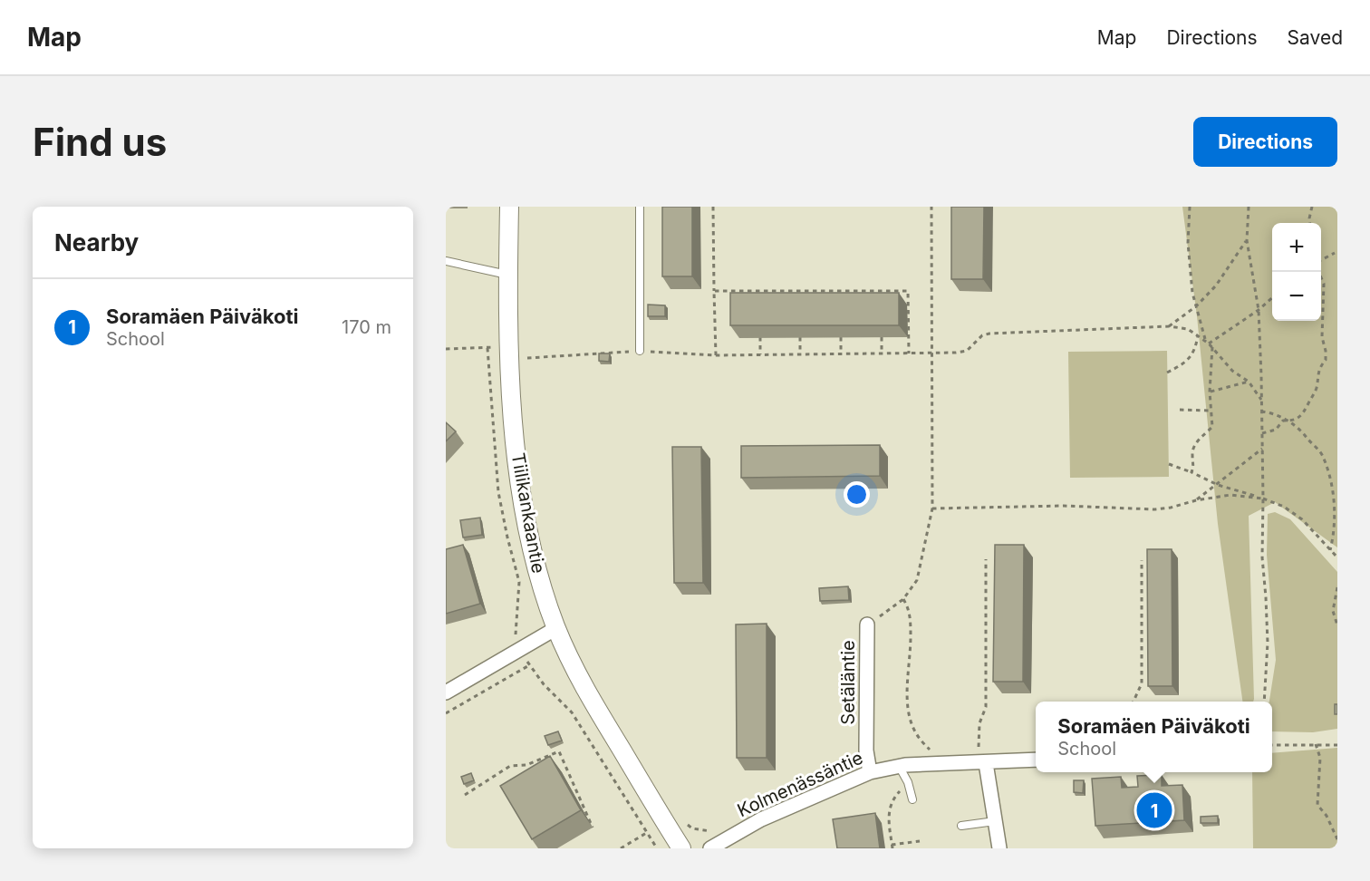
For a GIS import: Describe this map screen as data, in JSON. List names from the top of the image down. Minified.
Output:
{"streets":{"street":["Tiilikankaantie","Setäläntie","Kolmenässäntie"]},"crossings":[["Setäläntie","Kolmenässäntie"]],"page":{"header":"Map","nav":["Map","Directions","Saved"],"buttons":"Directions","title":"Find us","heading":"Nearby","map_buttons":["+","−"],"list":[{"mark":"1","name":"Soramäen Päiväkoti","note":"School","value":"170 m"}],"popup":["Soramäen Päiväkoti","School"],"pins":"1"}}
